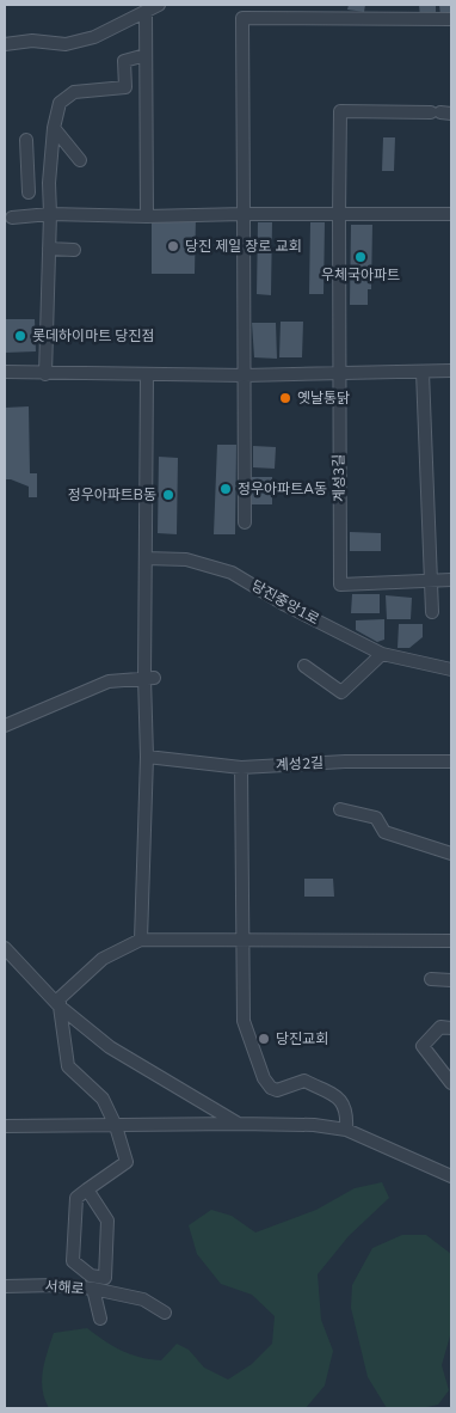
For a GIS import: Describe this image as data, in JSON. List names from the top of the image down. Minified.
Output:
{"streets":{"street":["계성3길","당진중앙1로","계성2길","서해로"]},"places":["당진 제일 장로 교회","우체국아파트","롯데하이마트 당진점","옛날통닭","정우아파트A동","정우아파트B동","당진교회"]}
